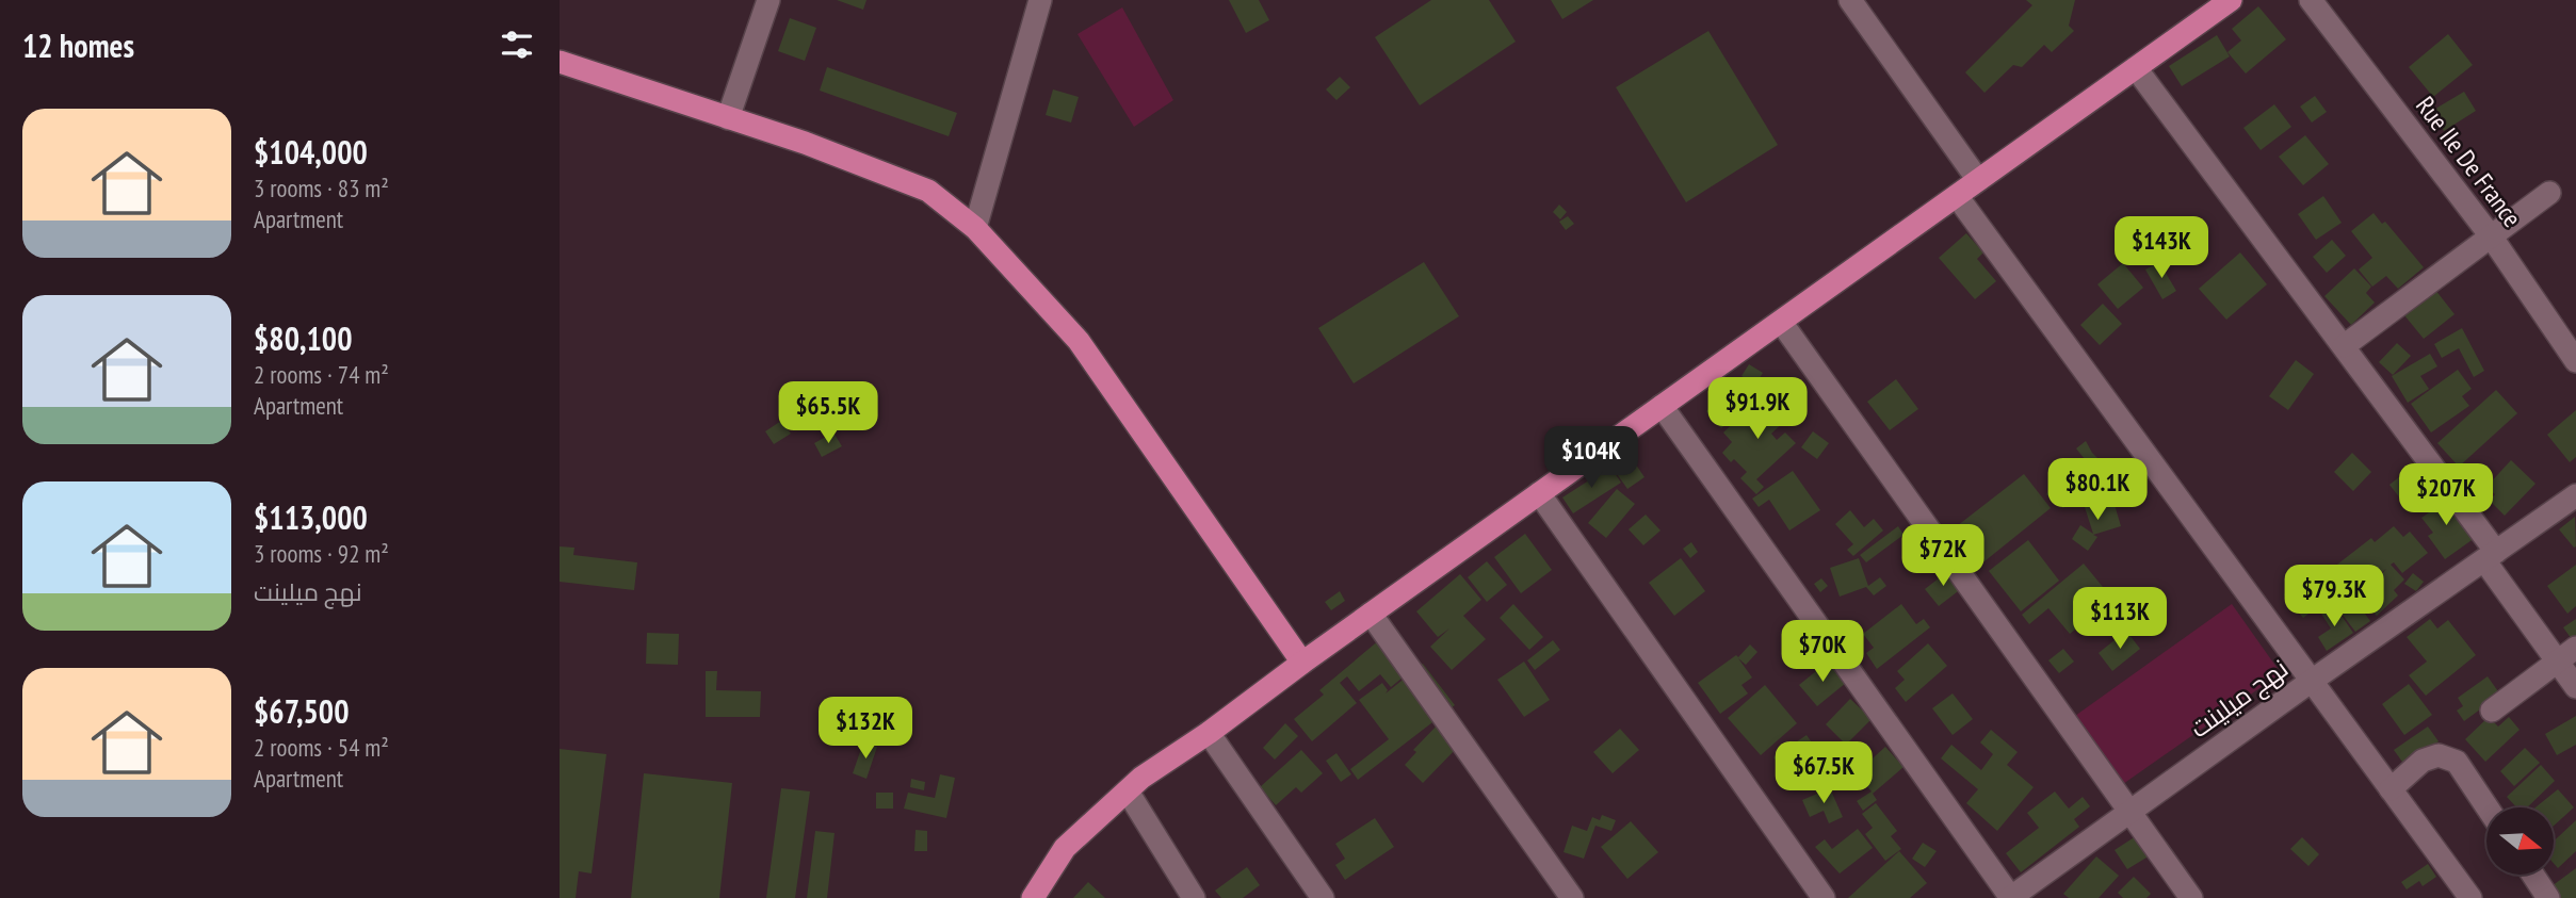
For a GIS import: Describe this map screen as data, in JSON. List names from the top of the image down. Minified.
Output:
{"streets":{"street":["Rue Ile De France","نهج ميلينت"]},"north":"right","page":{"heading":"12 homes","list":[{"name":"$104,000","note":"3 rooms · 83 m² · Apartment"},{"name":"$80,100","note":"2 rooms · 74 m² · Apartment"},{"name":"$113,000","note":"3 rooms · 92 m² · نهج ميلينت"},{"name":"$67,500","note":"2 rooms · 54 m² · Apartment"}],"price":["$143K","$91.9K","$65.5K","$104K","$80.1K","$207K","$72K","$79.3K","$113K","$70K","$132K","$67.5K"]}}
